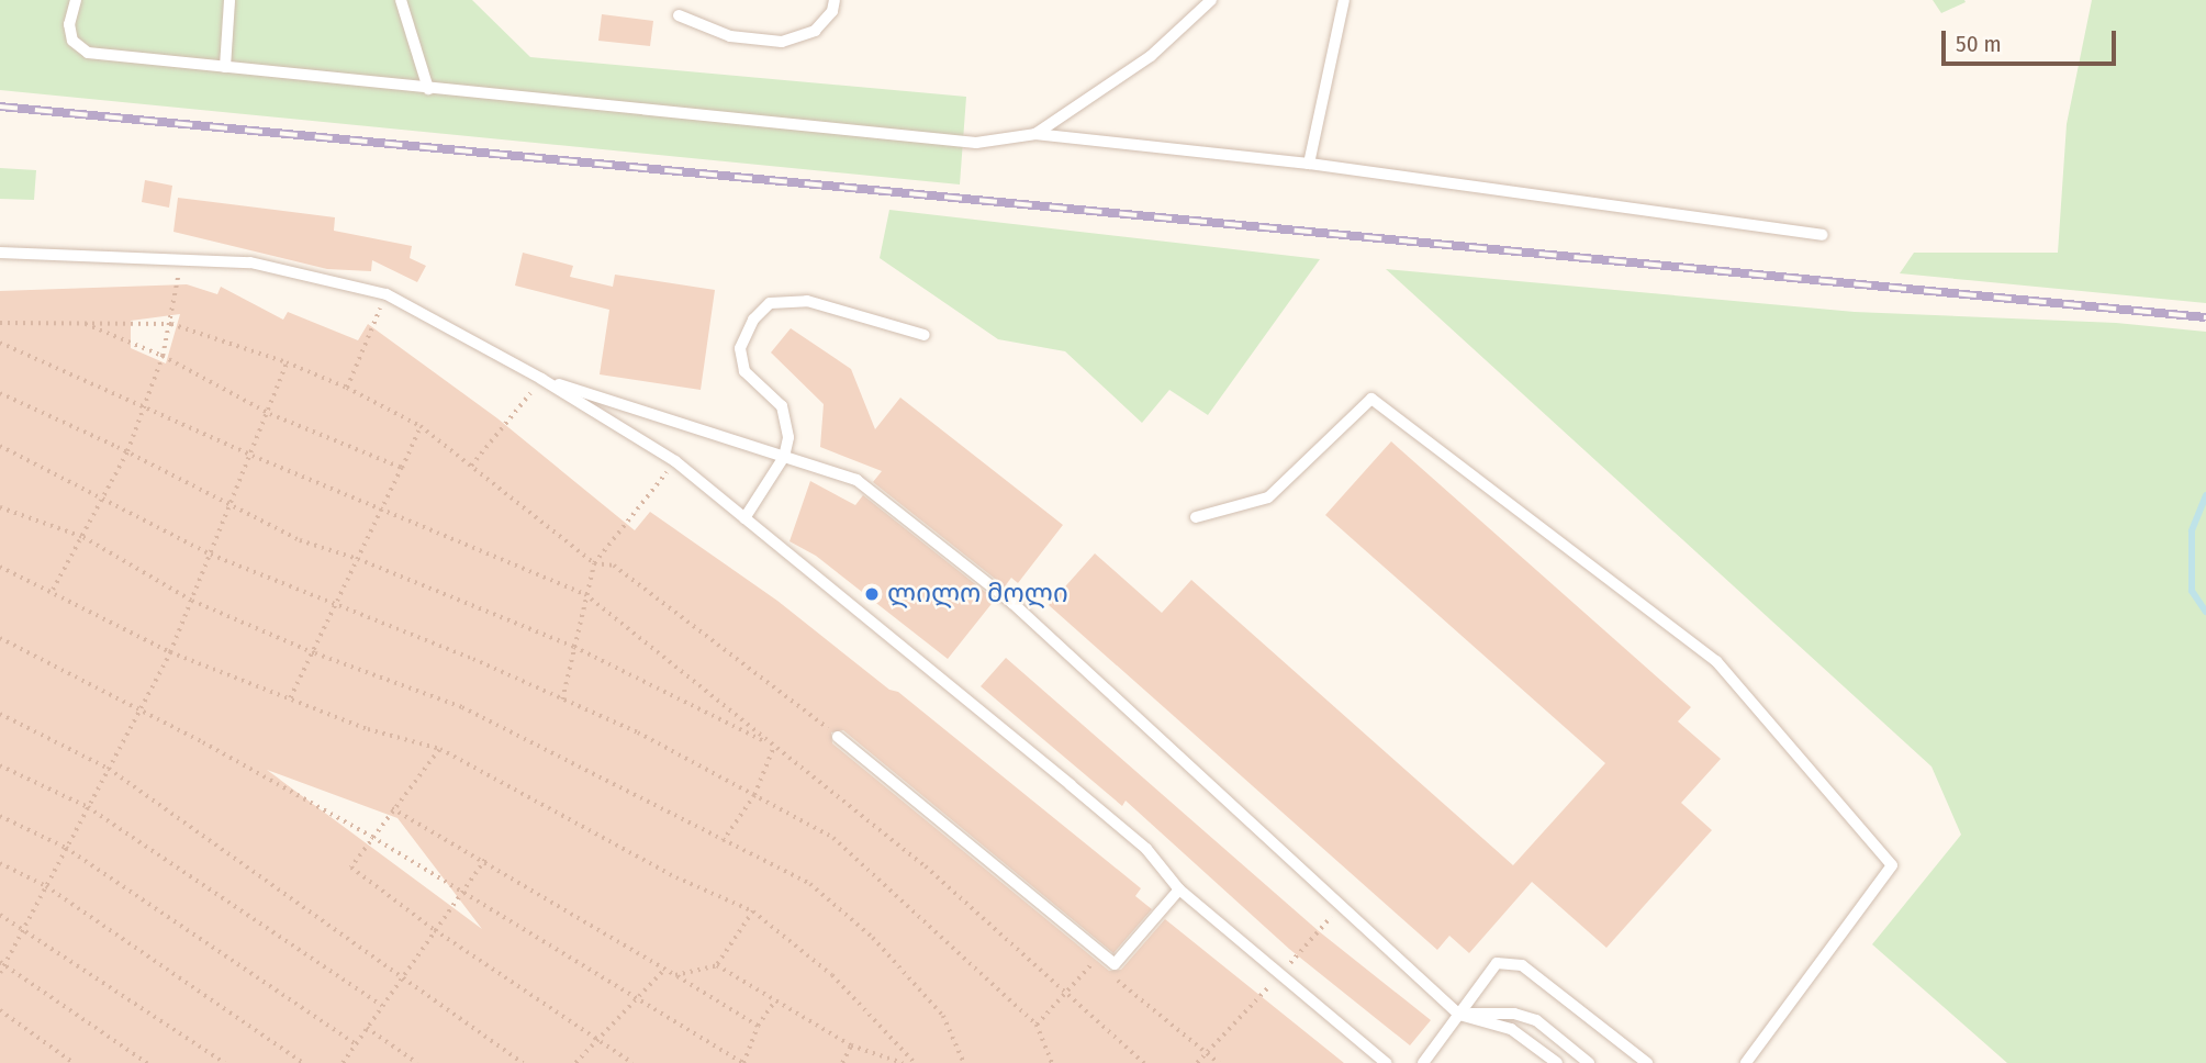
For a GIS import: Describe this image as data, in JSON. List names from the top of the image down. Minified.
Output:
{"places":["ლილო მოლი"],"scale_bar":"50 m"}
